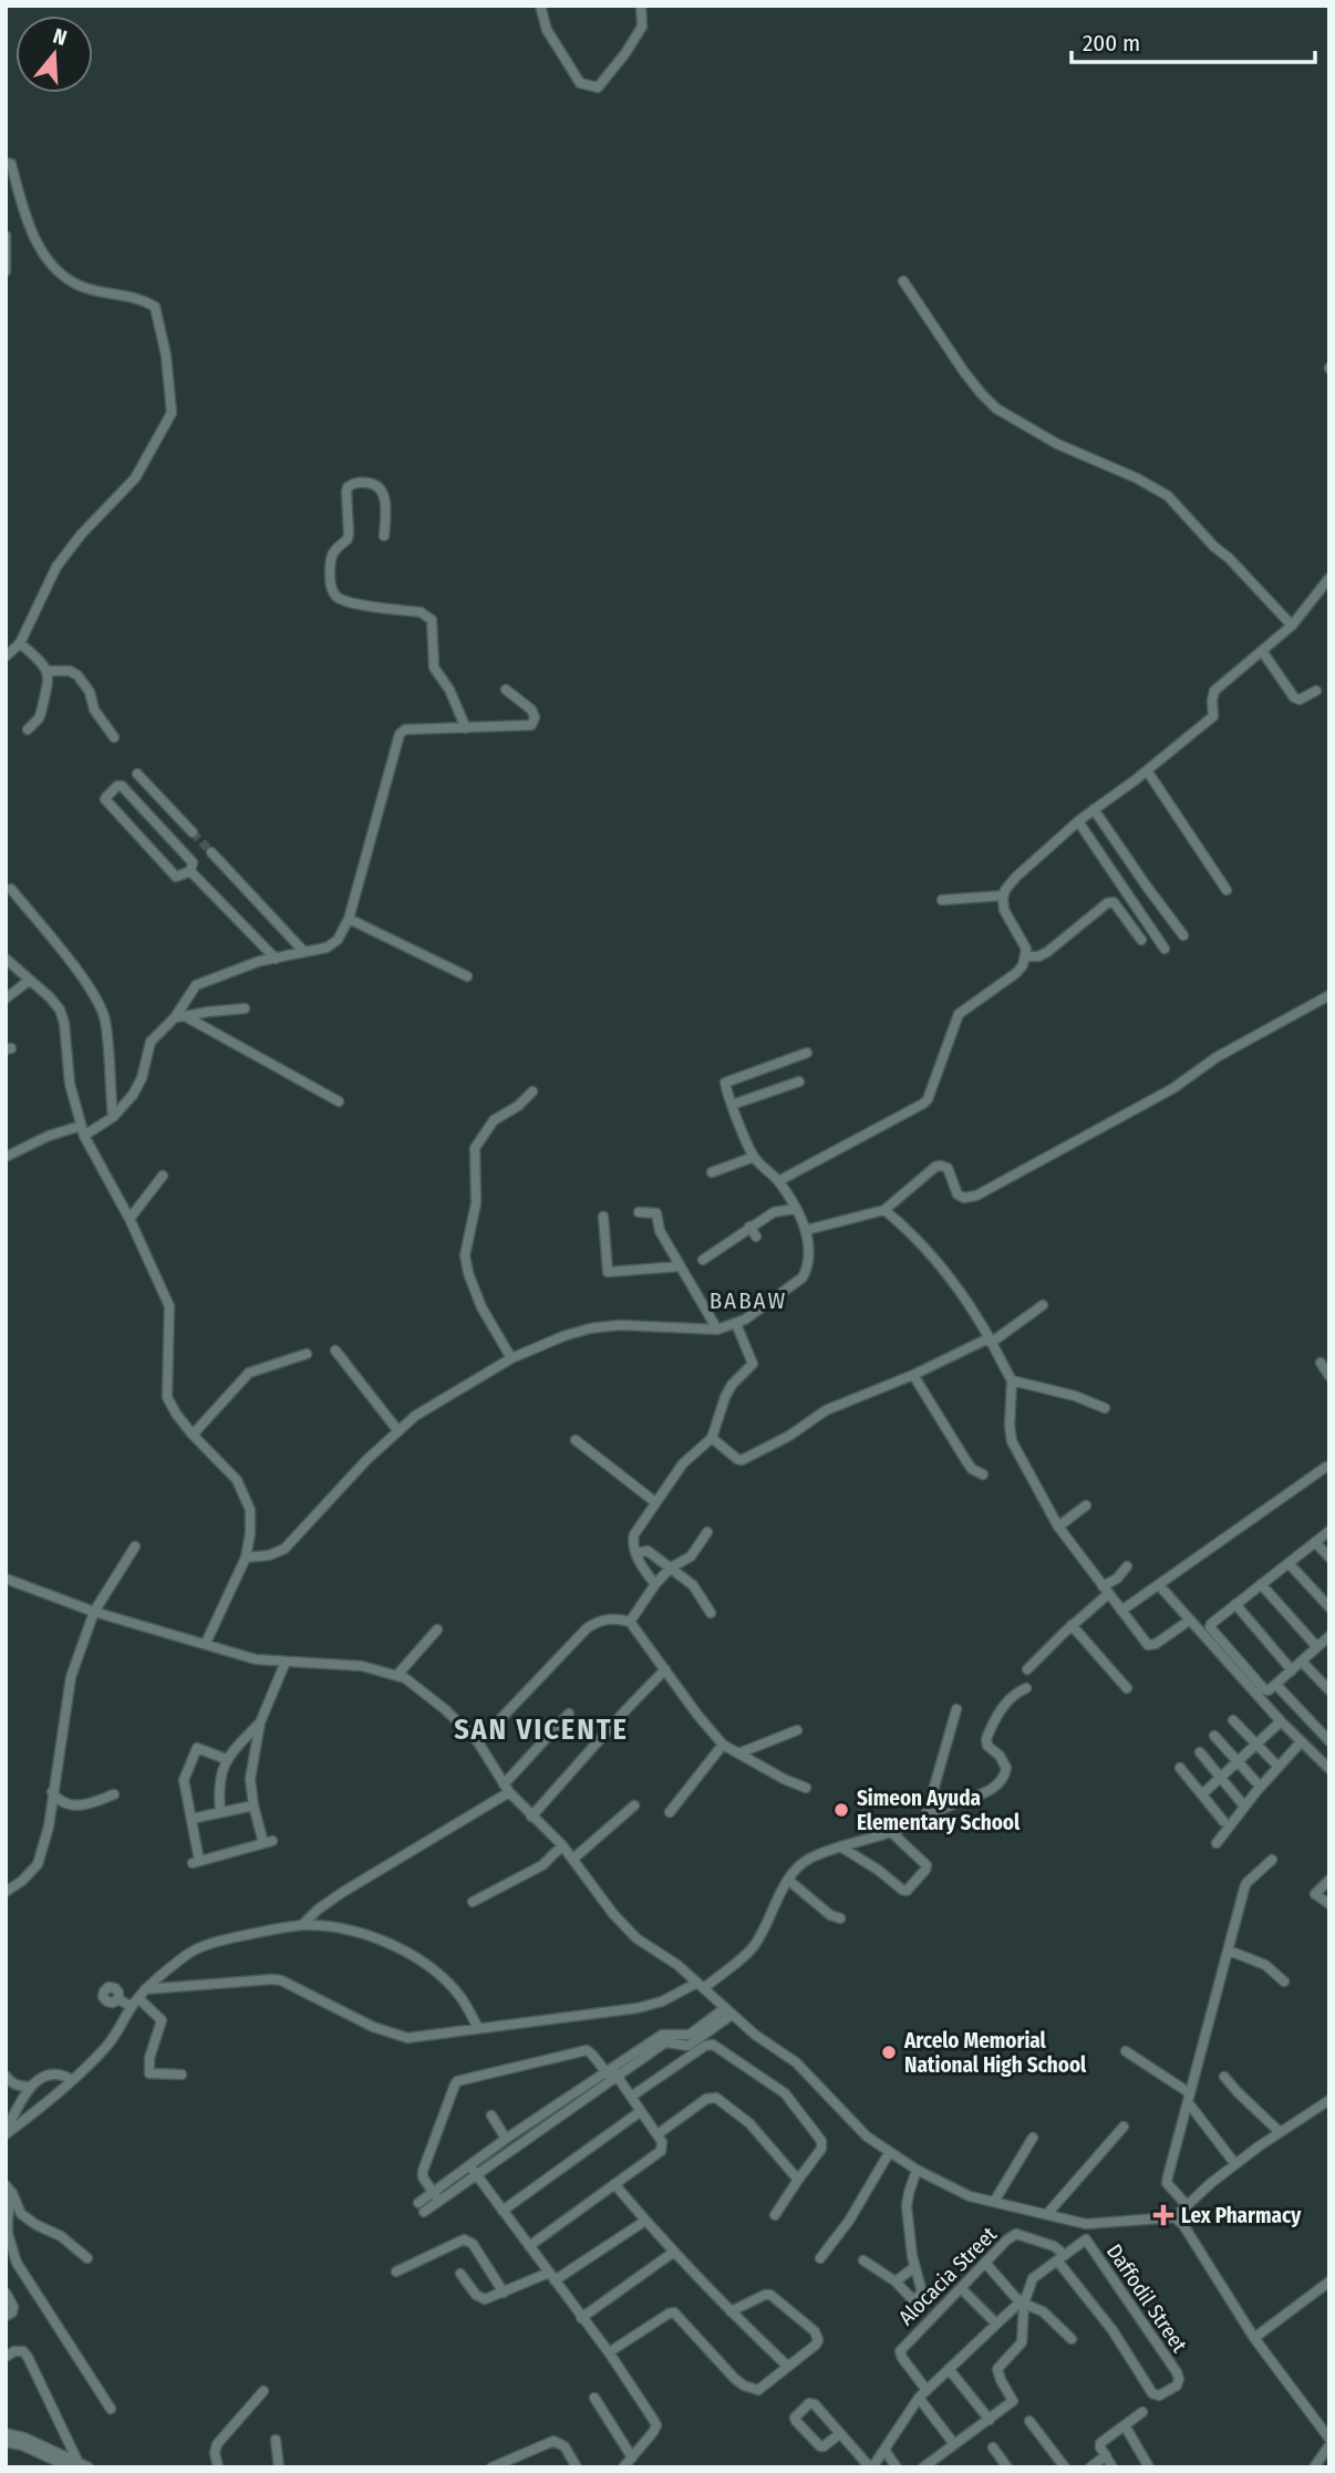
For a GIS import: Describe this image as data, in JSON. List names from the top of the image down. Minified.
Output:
{"streets":{"street":["Alocacia Street","Daffodil Street"]},"crossings":[["Alocacia Street","Daffodil Street"]],"districts":["BABAW","SAN VICENTE"],"places":{"other":["Simeon Ayuda Elementary School","Arcelo Memorial National High School"],"health":["Lex Pharmacy"]},"scale_bar":"200 m","north":"top"}
